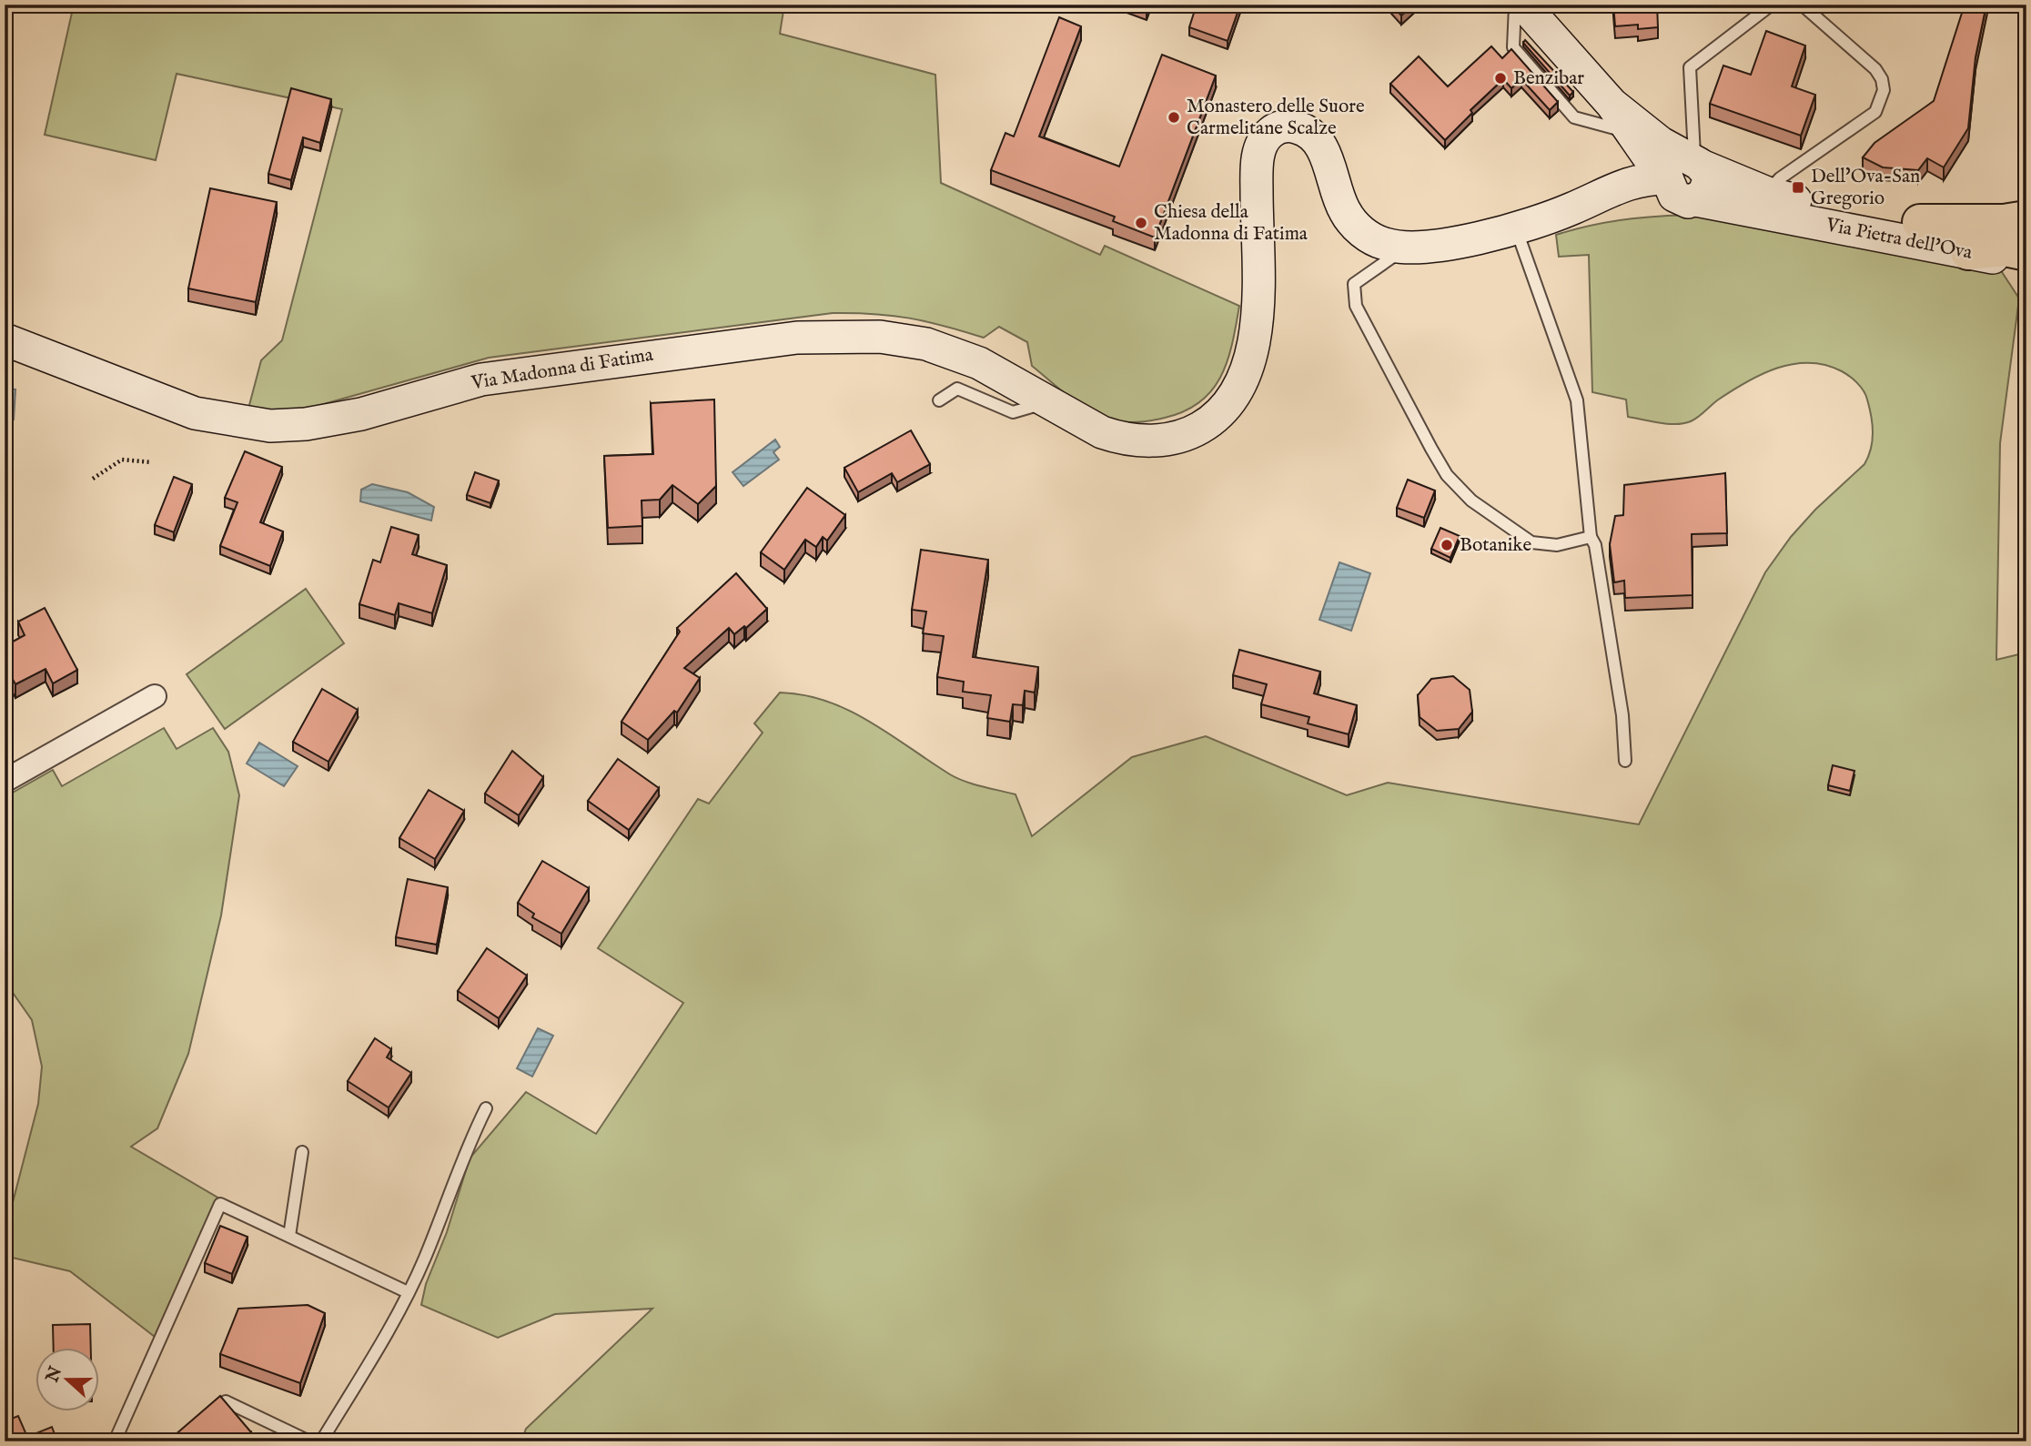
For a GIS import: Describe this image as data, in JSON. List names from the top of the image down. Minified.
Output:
{"streets":{"main road":["Via Pietra dell'Ova","Via Madonna di Fatima"]},"places":{"other":["Benzibar","Monastero delle Suore Carmelitane Scalze","Chiesa della Madonna di Fatima","Botanike"],"transit":["Dell'Ova-San Gregorio"]},"north":"left"}
